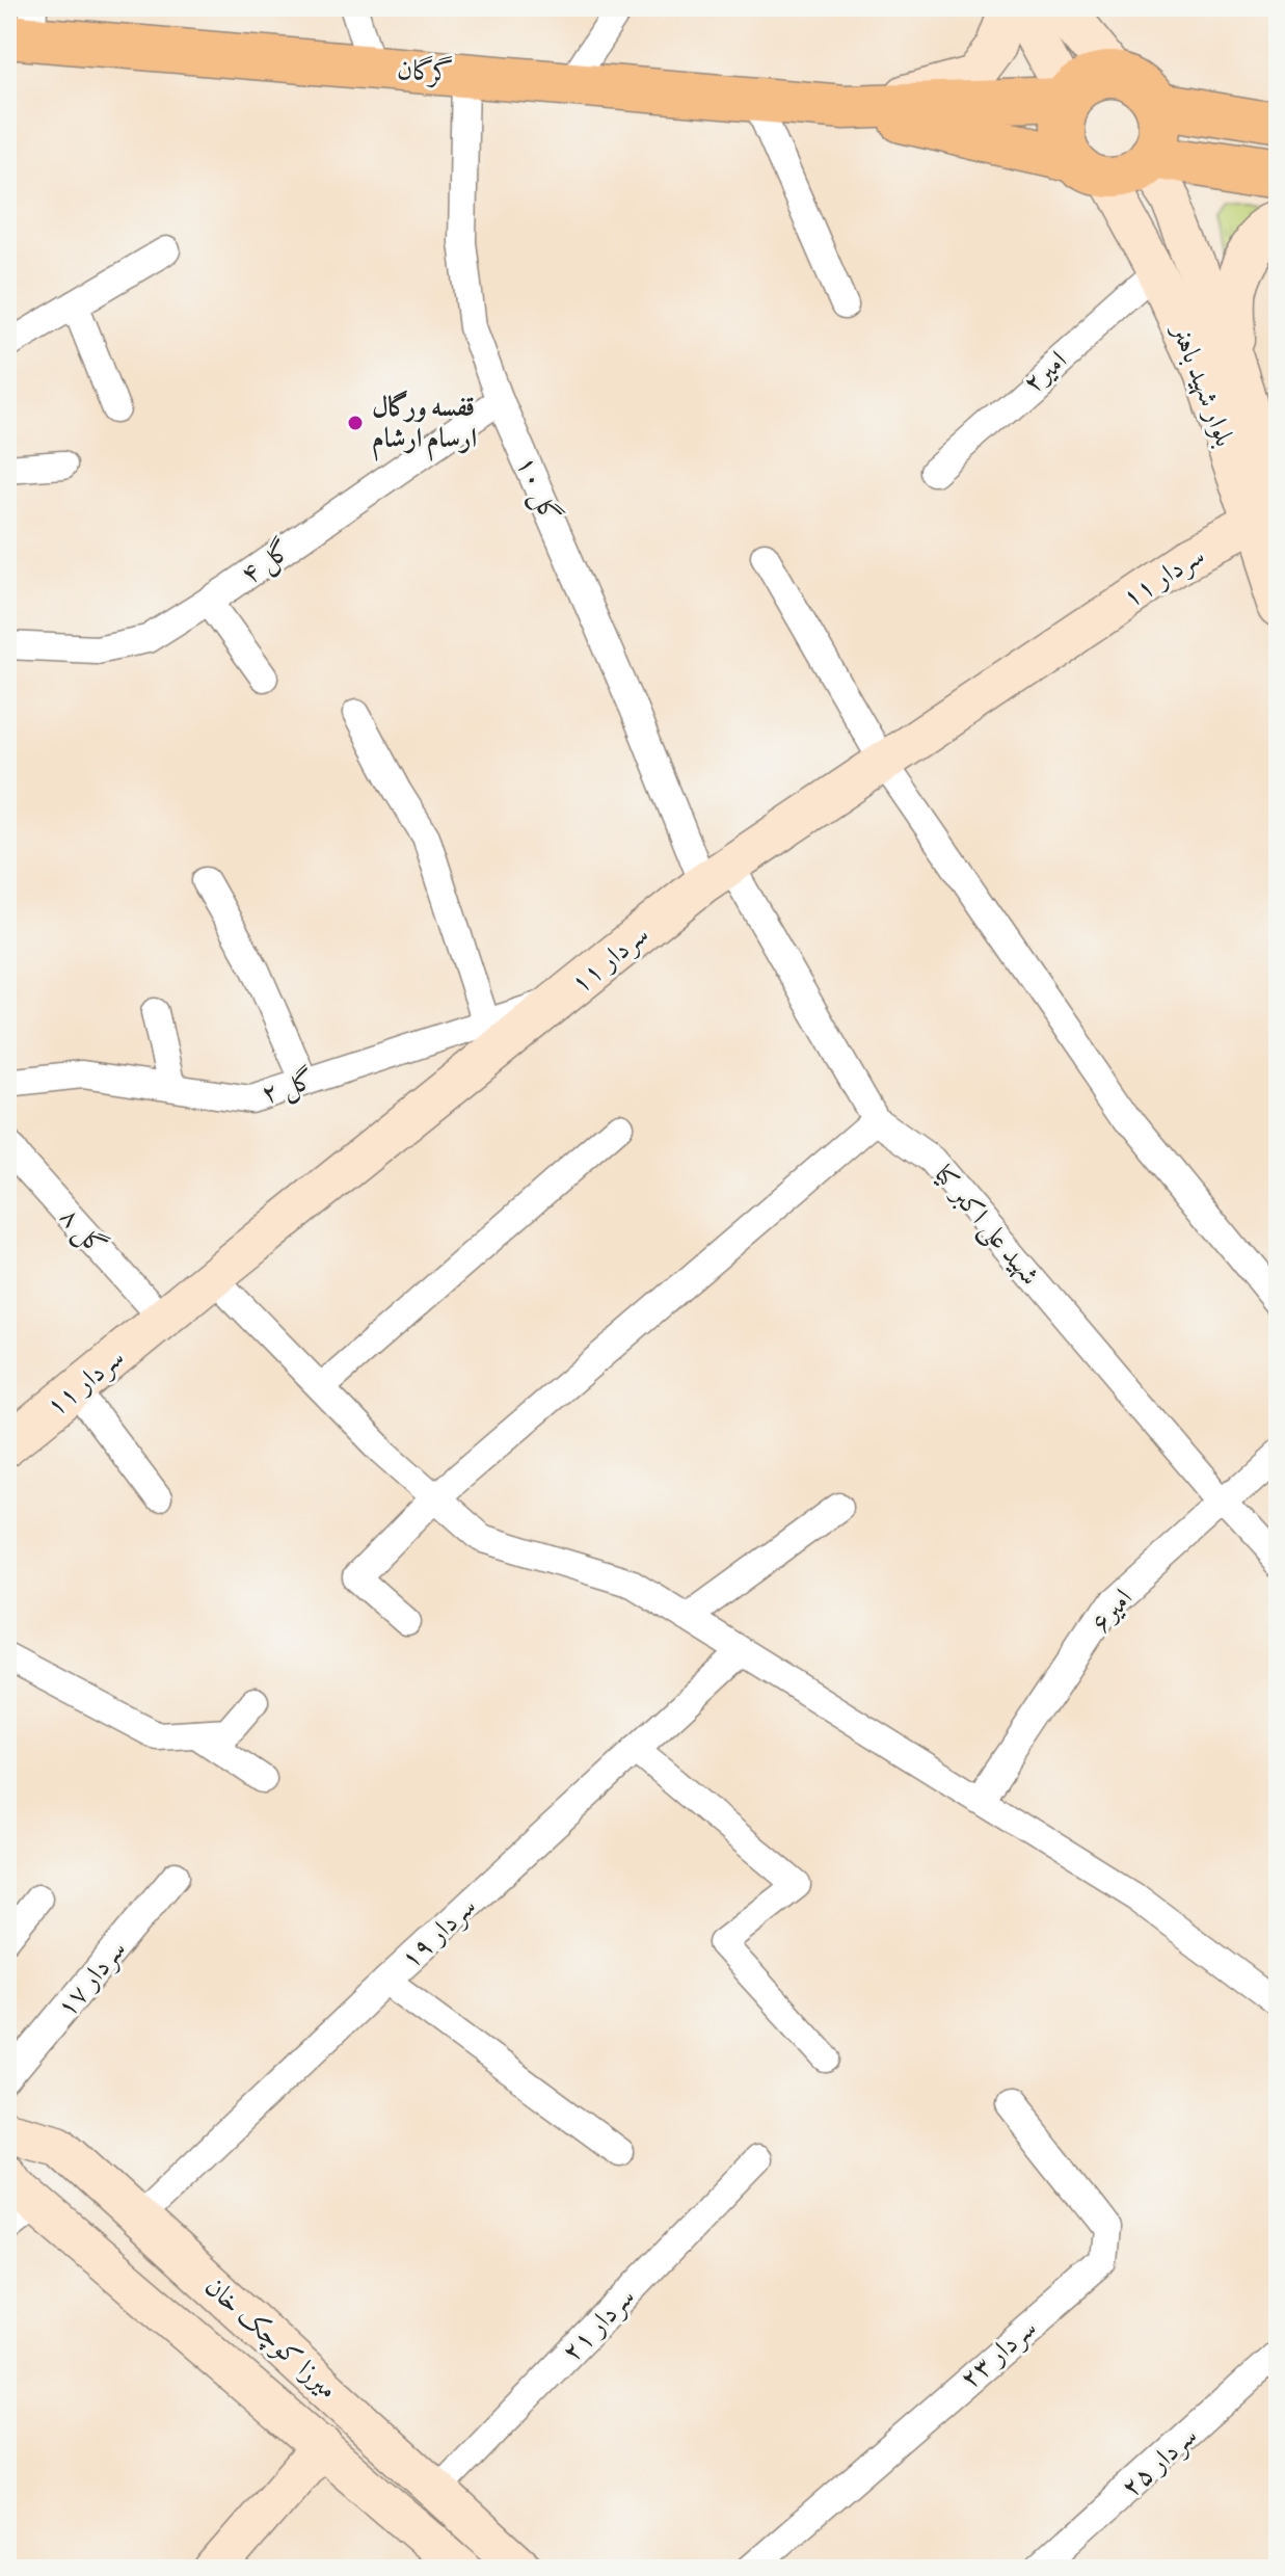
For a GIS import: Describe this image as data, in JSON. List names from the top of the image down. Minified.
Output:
{"streets":{"main road":["گرگان","بلوار شهید باهنر","سردار ۱۱","میرزا کوچک خان"],"street":["امیر۲","گل ۱۰","گل ۴","گل ۲","شهید علی اکبر کیا","گل ۸","امیر۶","سردار ۱۹","سردار ۱۷","سردار ۲۱","سردار ۲۳","سردار ۲۵"]},"crossings":[["گرگان","گل ۱۰"],["امیر۲","بلوار شهید باهنر"],["بلوار شهید باهنر","سردار ۱۱"],["گل ۱۰","گل ۴"],["گل ۱۰","سردار ۱۱"],["گل ۱۰","شهید علی اکبر کیا"],["سردار ۱۱","گل ۲"],["سردار ۱۱","شهید علی اکبر کیا"],["سردار ۱۱","گل ۸"],["شهید علی اکبر کیا","امیر۶"],["سردار ۱۹","میرزا کوچک خان"],["سردار ۲۱","میرزا کوچک خان"]],"places":["قفسه ورگال ارسام ارشام"]}
